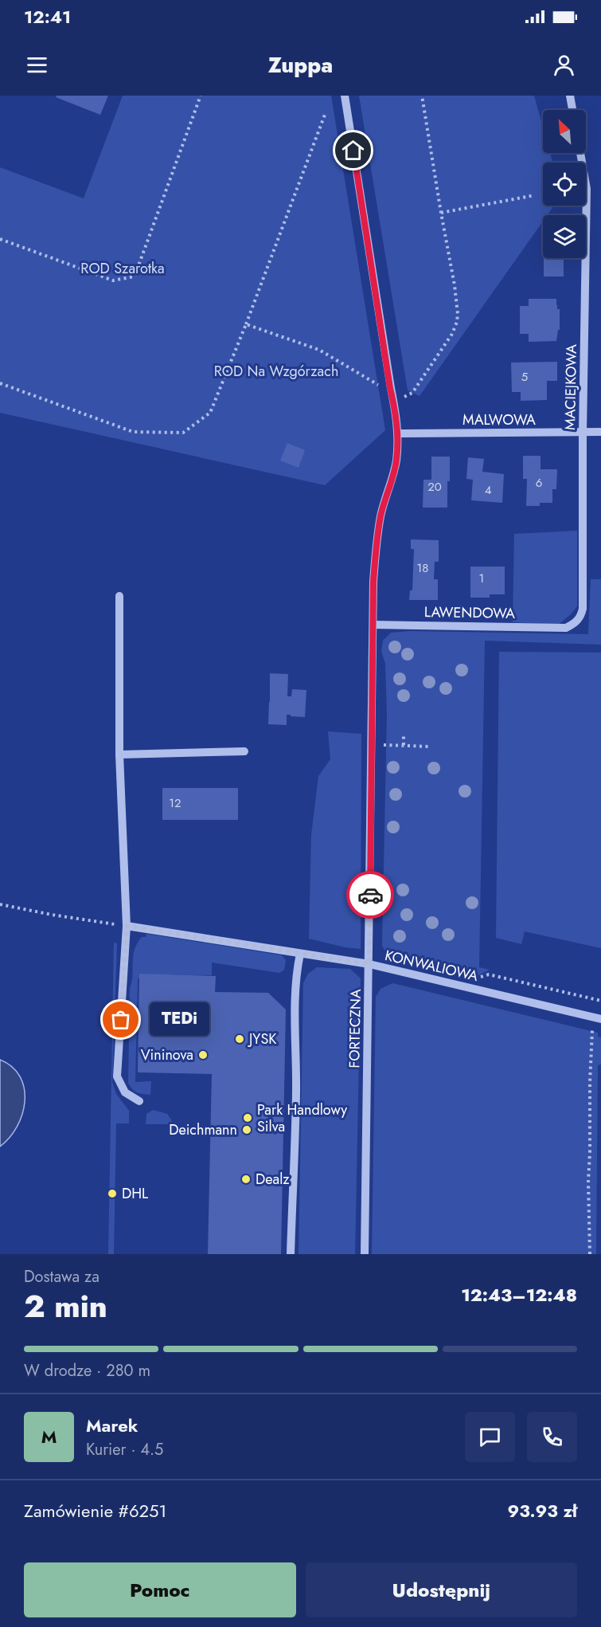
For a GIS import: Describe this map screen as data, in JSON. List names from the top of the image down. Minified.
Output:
{"streets":{"street":["MACIEJKOWA","MALWOWA","LAWENDOWA","KONWALIOWA","FORTECZNA"]},"crossings":[["MACIEJKOWA","MALWOWA"],["MACIEJKOWA","LAWENDOWA"],["MALWOWA","FORTECZNA"],["LAWENDOWA","FORTECZNA"],["KONWALIOWA","FORTECZNA"]],"parks":["ROD Szarotka","ROD Na Wzgórzach"],"places":["TEDi","JYSK","Vininova","Park Handlowy Silva","Deichmann","Dealz","DHL"],"house_numbers":["5","6","20","4","18","1","12"],"north":"top left","page":{"status":"12:41","header":"Zuppa","bubble":"TEDi","heading":["2 min","Dostawa za","12:43–12:48"],"panel":["Marek","Kurier · 4.5","Zamówienie #6251","93.93 zł"],"bar":"W drodze · 280 m","round":"M","buttons":["Pomoc","Udostępnij"]}}
